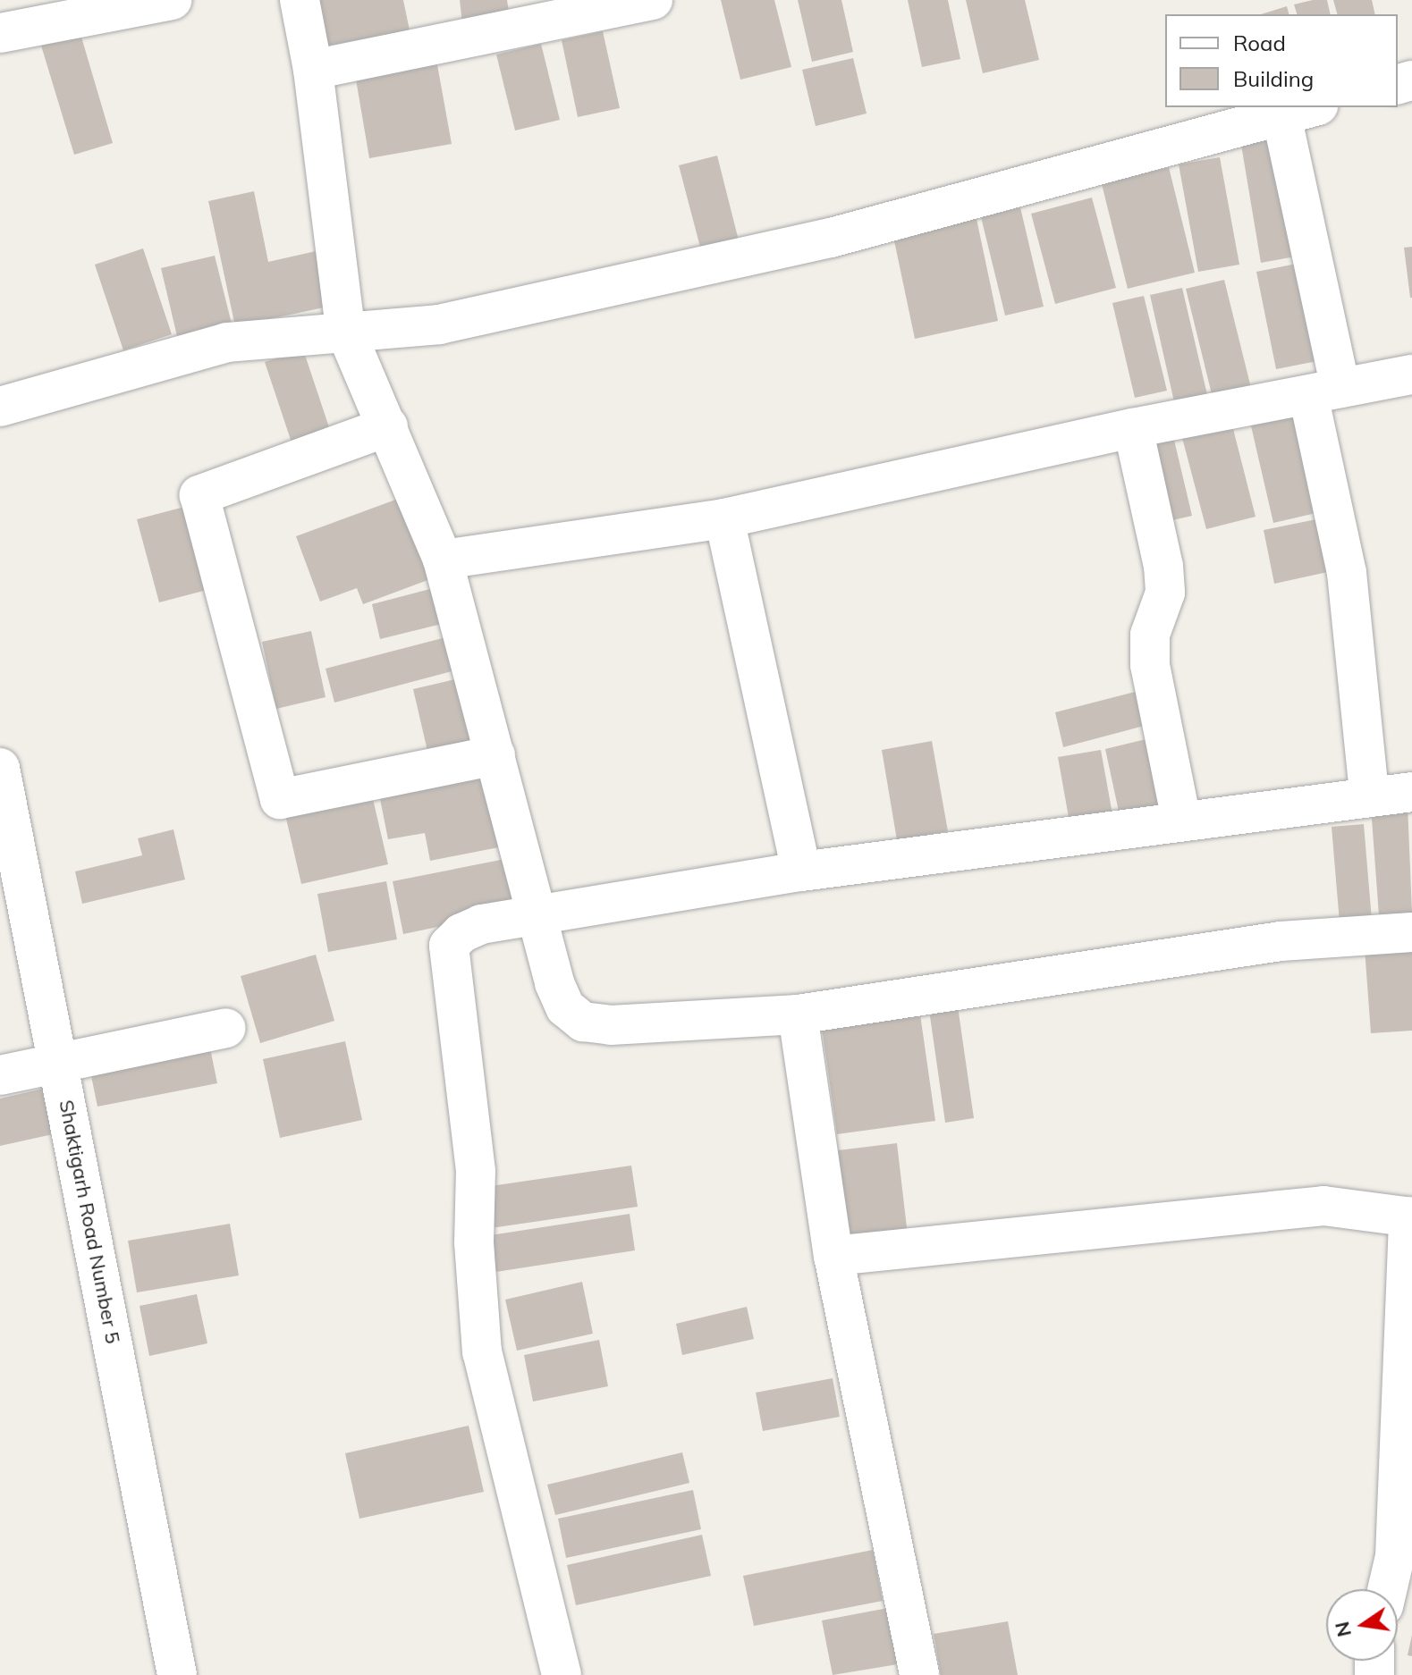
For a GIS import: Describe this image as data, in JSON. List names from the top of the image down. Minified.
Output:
{"streets":{"street":["Shaktigarh Road Number 5"]},"legend":["Road","Building"],"north":"left"}
